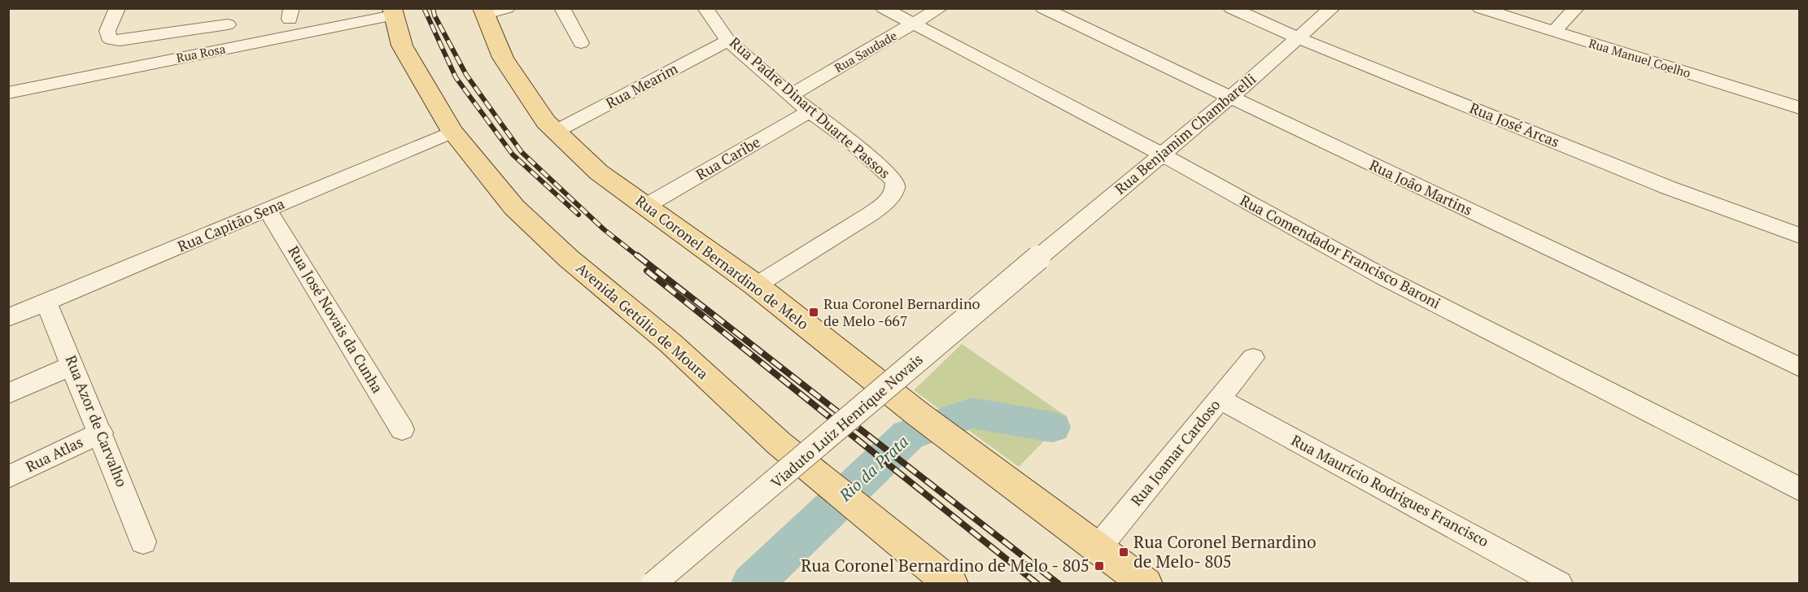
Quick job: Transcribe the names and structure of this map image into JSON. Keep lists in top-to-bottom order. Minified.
{"streets":{"main road":["Rua Coronel Bernardino de Melo","Avenida Getúlio de Moura"],"street":["Rua Saudade","Rua Rosa","Rua Manuel Coelho","Rua Mearim","Rua Padre Dinart Duarte Passos","Rua José Arcas","Rua Benjamim Chambarelli","Rua Caribe","Rua João Martins","Rua Capitão Sena","Rua Comendador Francisco Baroni","Rua José Novais da Cunha","Rua Azor de Carvalho","Viaduto Luiz Henrique Novais","Rua Joamar Cardoso","Rua Atlas","Rua Maurício Rodrigues Francisco"]},"crossings":[["Rua Saudade","Rua Padre Dinart Duarte Passos"],["Rua Saudade","Rua Comendador Francisco Baroni"],["Rua Rosa","Avenida Getúlio de Moura"],["Rua Mearim","Rua Padre Dinart Duarte Passos"],["Rua Mearim","Rua Coronel Bernardino de Melo"],["Rua Padre Dinart Duarte Passos","Rua Caribe"],["Rua Padre Dinart Duarte Passos","Rua Coronel Bernardino de Melo"],["Rua José Arcas","Rua Benjamim Chambarelli"],["Rua Benjamim Chambarelli","Rua João Martins"],["Rua Benjamim Chambarelli","Rua Comendador Francisco Baroni"],["Rua Benjamim Chambarelli","Viaduto Luiz Henrique Novais"],["Rua Caribe","Rua Coronel Bernardino de Melo"],["Rua Capitão Sena","Rua José Novais da Cunha"],["Rua Capitão Sena","Avenida Getúlio de Moura"],["Rua Capitão Sena","Rua Azor de Carvalho"],["Rua Coronel Bernardino de Melo","Rua Joamar Cardoso"],["Rua Azor de Carvalho","Rua Atlas"],["Rua Joamar Cardoso","Rua Maurício Rodrigues Francisco"]],"water":["Rio da Prata"],"places":{"transit":["Rua Coronel Bernardino de Melo -667","Rua Coronel Bernardino de Melo- 805","Rua Coronel Bernardino de Melo - 805"]}}
